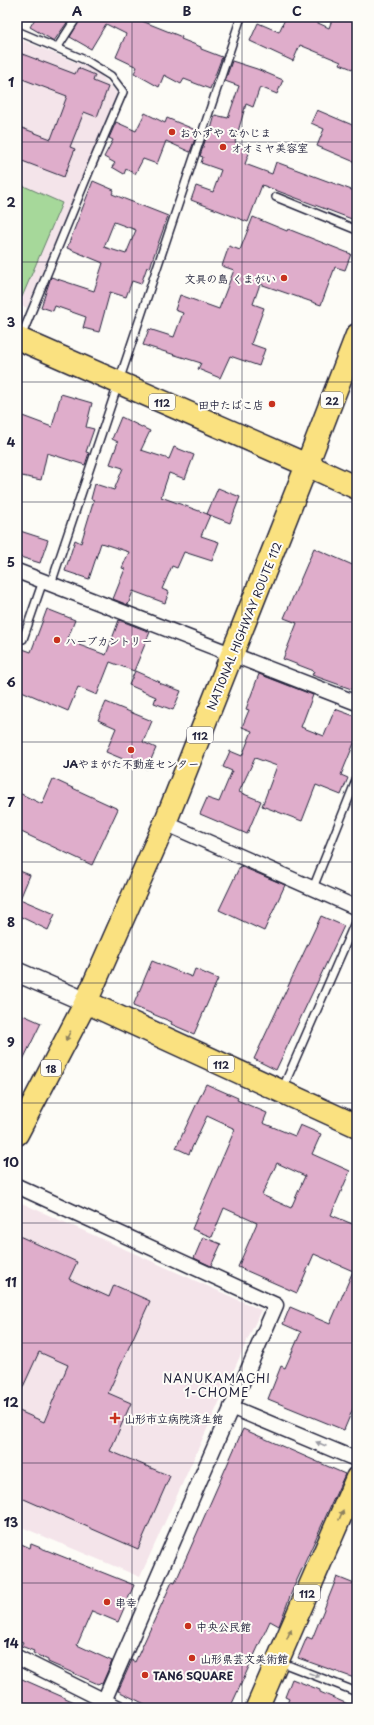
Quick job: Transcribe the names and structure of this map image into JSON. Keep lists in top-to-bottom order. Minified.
{"streets":{"main road":["22","112","NATIONAL HIGHWAY ROUTE 112","18"]},"crossings":[["22","112"],["22","NATIONAL HIGHWAY ROUTE 112"],["112","NATIONAL HIGHWAY ROUTE 112"],["112","18"],["NATIONAL HIGHWAY ROUTE 112","18"]],"districts":["NANUKAMACHI 1-CHOME"],"places":{"other":["おかずや なかじま","オオミヤ美容室","文具の島 くまがい","田中たばこ店","ハーブカントリー","JAやまがた不動産センター","串幸","中央公民館","山形県芸文美術館","TAN6 SQUARE"],"health":["山形市立病院済生館"]},"grid":{"columns":["A","B","C"],"rows":["1","2","3","4","5","6","7","8","9","10","11","12","13","14"]}}
